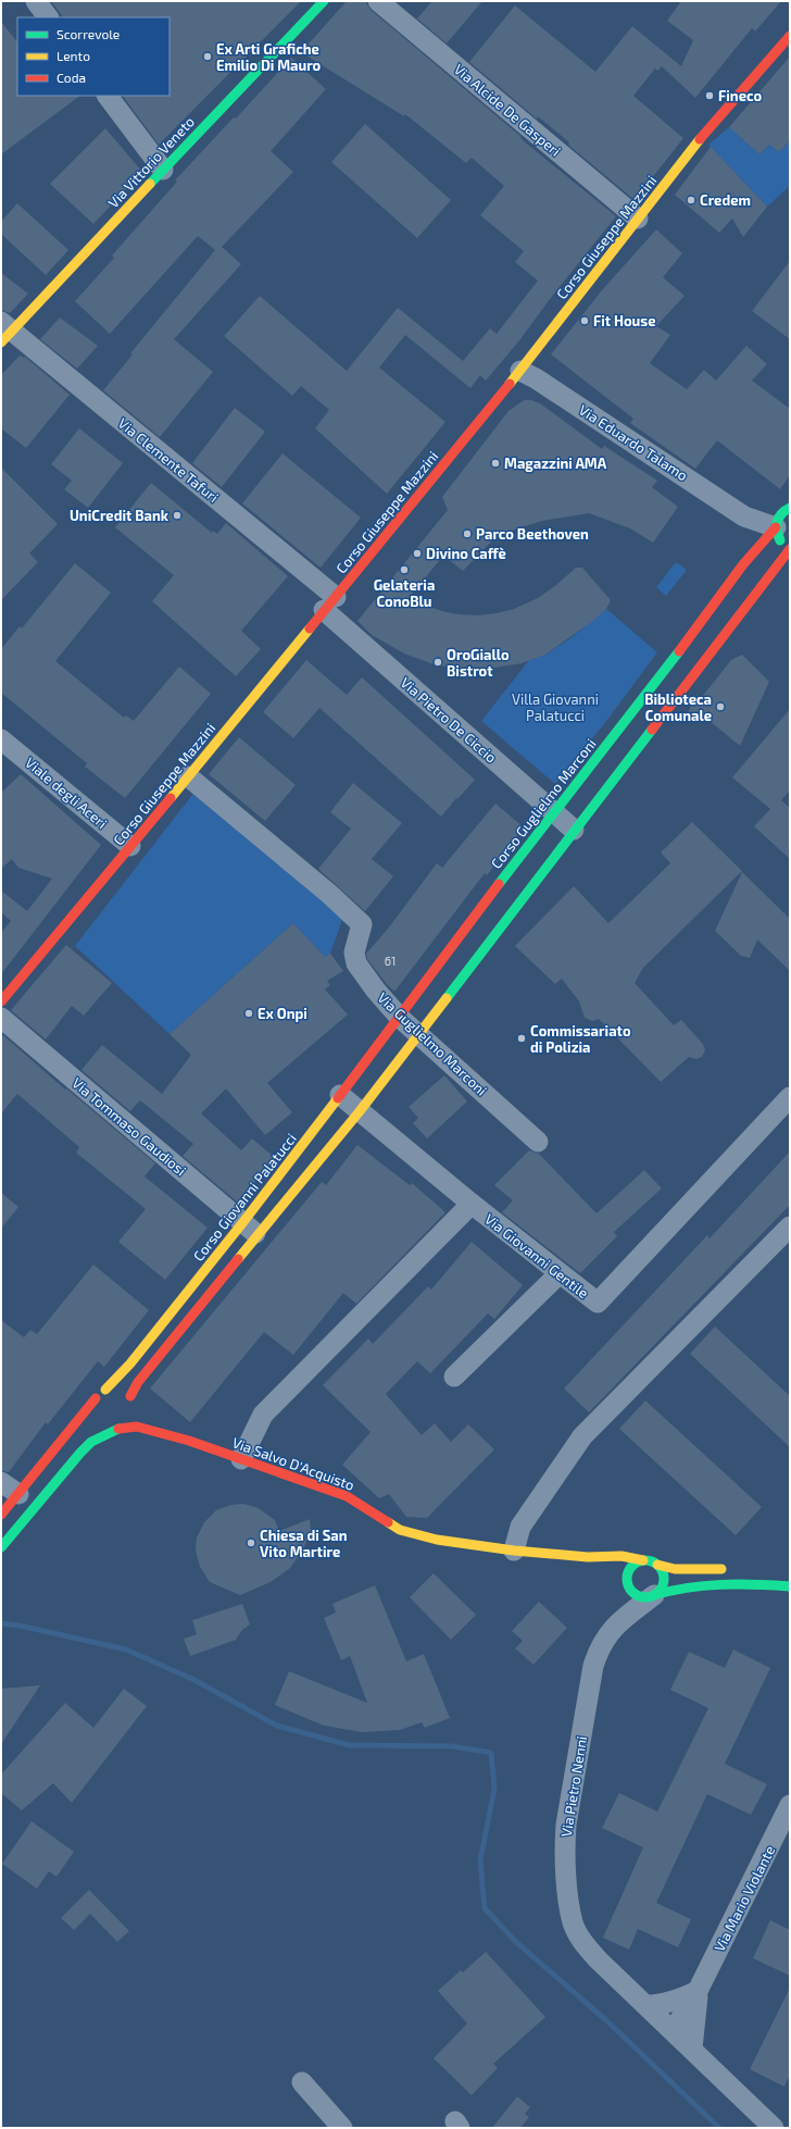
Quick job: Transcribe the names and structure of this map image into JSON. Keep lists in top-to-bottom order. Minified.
{"streets":{"street":["Via Alcide De Gasperi","Via Vittorio Veneto","Corso Giuseppe Mazzini","Via Eduardo Talamo","Via Clemente Tafuri","Via Pietro De Ciccio","Viale degli Aceri","Corso Guglielmo Marconi","Via Guglielmo Marconi","Via Tommaso Gaudiosi","Corso Giovanni Palatucci","Via Giovanni Gentile","Via Salvo D'Acquisto","Via Pietro Nenni","Via Mario Violante"]},"crossings":[["Via Alcide De Gasperi","Corso Giuseppe Mazzini"],["Via Vittorio Veneto","Via Clemente Tafuri"],["Corso Giuseppe Mazzini","Via Eduardo Talamo"],["Corso Giuseppe Mazzini","Via Clemente Tafuri"],["Corso Giuseppe Mazzini","Via Pietro De Ciccio"],["Corso Giuseppe Mazzini","Viale degli Aceri"],["Corso Giuseppe Mazzini","Via Guglielmo Marconi"],["Via Eduardo Talamo","Corso Guglielmo Marconi"],["Via Clemente Tafuri","Via Pietro De Ciccio"],["Via Pietro De Ciccio","Corso Guglielmo Marconi"],["Corso Guglielmo Marconi","Via Guglielmo Marconi"],["Corso Guglielmo Marconi","Corso Giovanni Palatucci"],["Via Guglielmo Marconi","Corso Giovanni Palatucci"],["Via Tommaso Gaudiosi","Corso Giovanni Palatucci"],["Corso Giovanni Palatucci","Via Giovanni Gentile"],["Corso Giovanni Palatucci","Via Salvo D'Acquisto"],["Via Salvo D'Acquisto","Via Pietro Nenni"],["Via Pietro Nenni","Via Mario Violante"]],"parks":["Villa Giovanni Palatucci"],"places":["Ex Arti Grafiche Emilio Di Mauro","Fineco","Credem","Fit House","Magazzini AMA","UniCredit Bank","Parco Beethoven","Divino Caffè","Gelateria ConoBlu","OroGiallo Bistrot","Biblioteca Comunale","Ex Onpi","Commissariato di Polizia","Chiesa di San Vito Martire"],"house_numbers":["61"],"legend":["Scorrevole","Lento","Coda"]}
